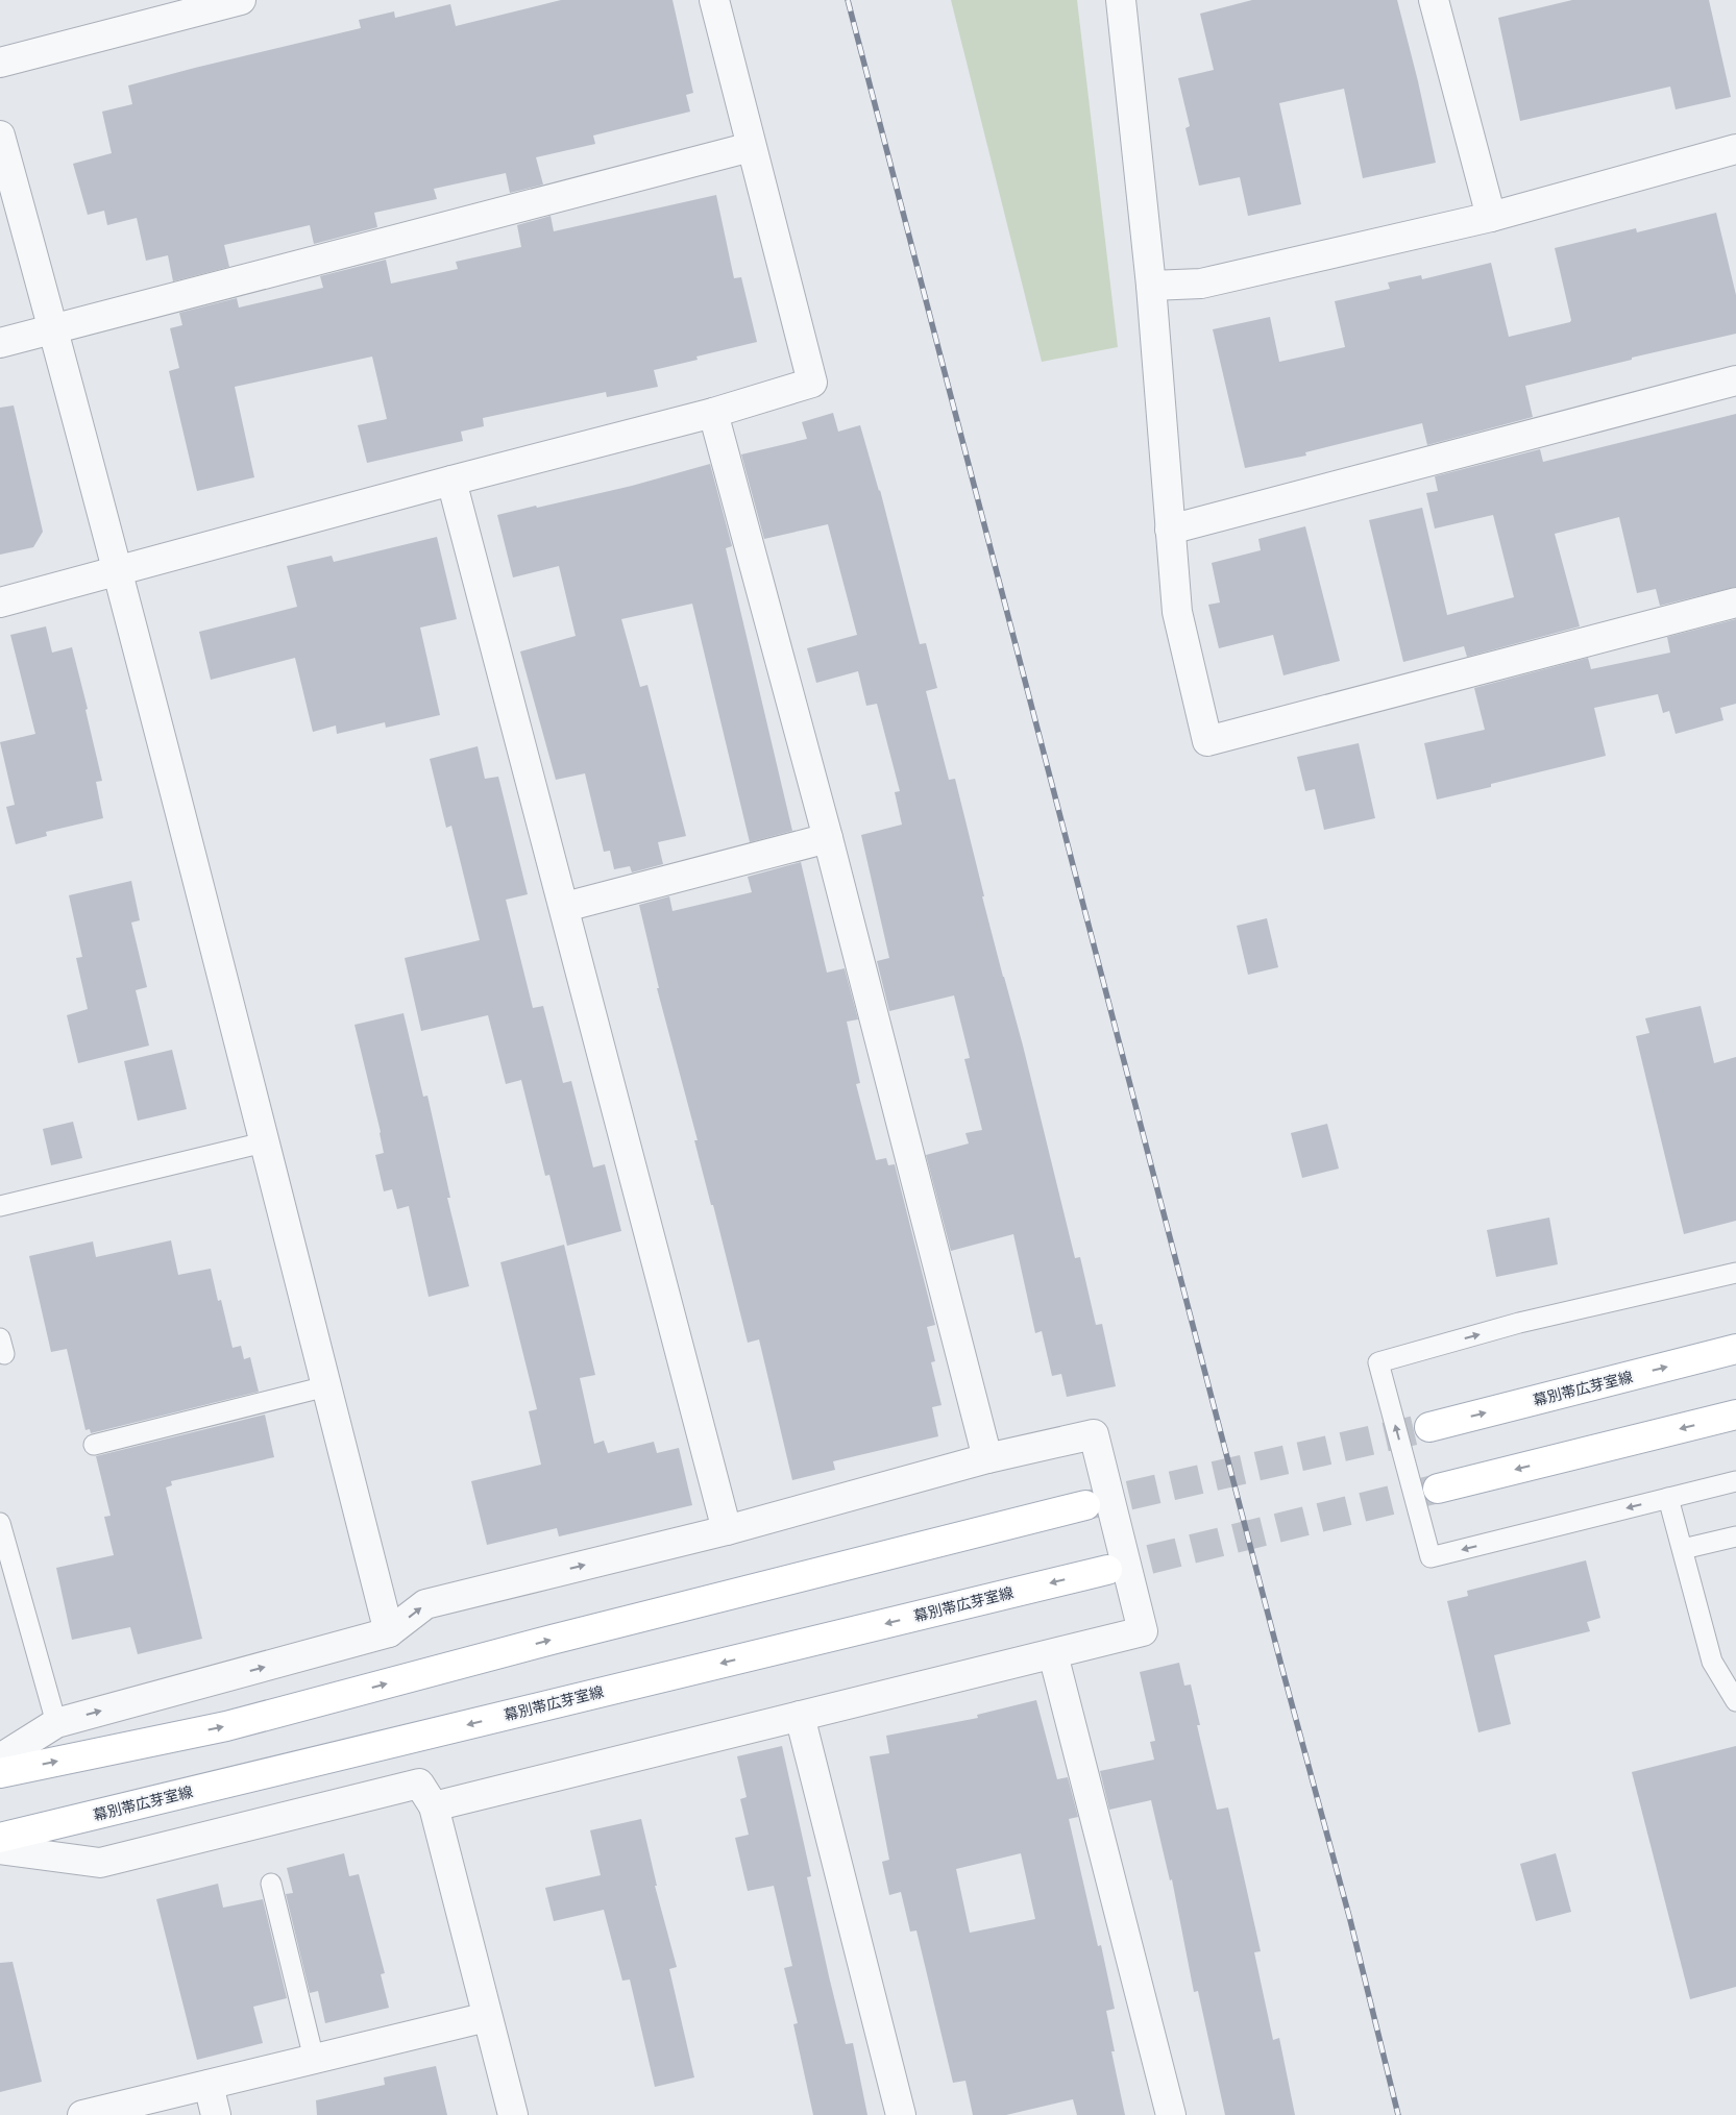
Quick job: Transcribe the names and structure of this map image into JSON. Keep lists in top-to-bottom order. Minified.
{"streets":{"main road":["幕別帯広芽室線"]}}
